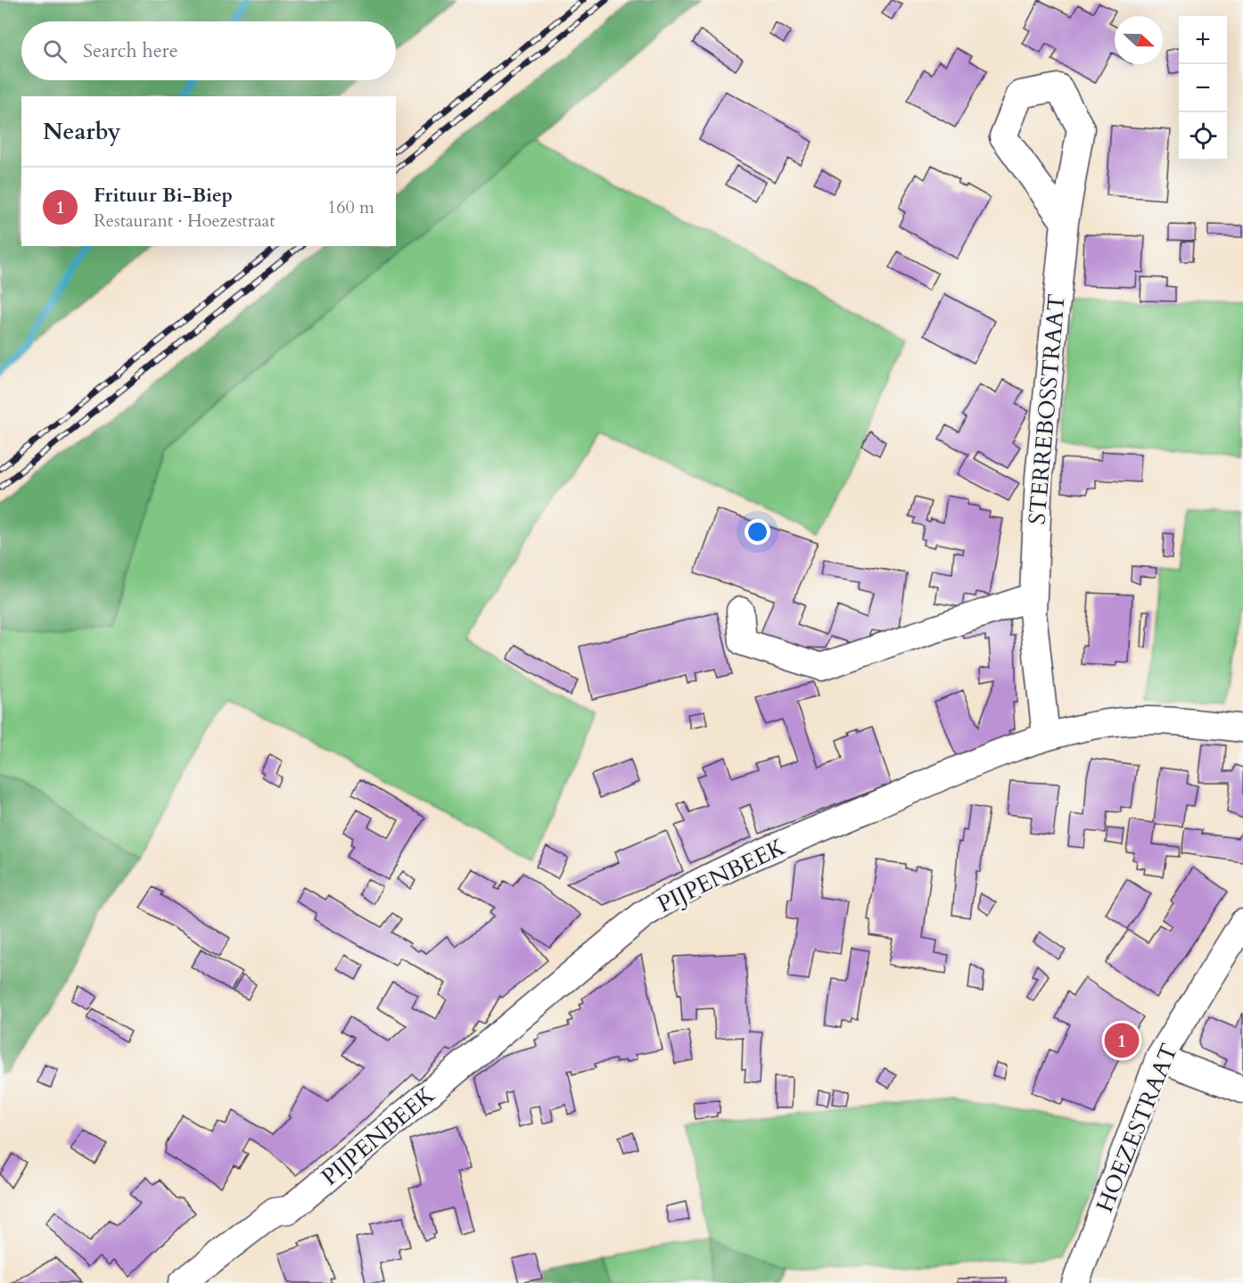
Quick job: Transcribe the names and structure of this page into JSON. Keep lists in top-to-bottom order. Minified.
{"streets":{"street":["STERREBOSSTRAAT","PIJPENBEEK","HOEZESTRAAT"]},"crossings":[["STERREBOSSTRAAT","PIJPENBEEK"]],"north":"right","page":{"map_buttons":["+","−"],"search":"Search here","heading":"Nearby","list":[{"mark":"1","name":"Frituur Bi-Biep","note":"Restaurant · Hoezestraat","value":"160 m"}],"pins":"1"}}
